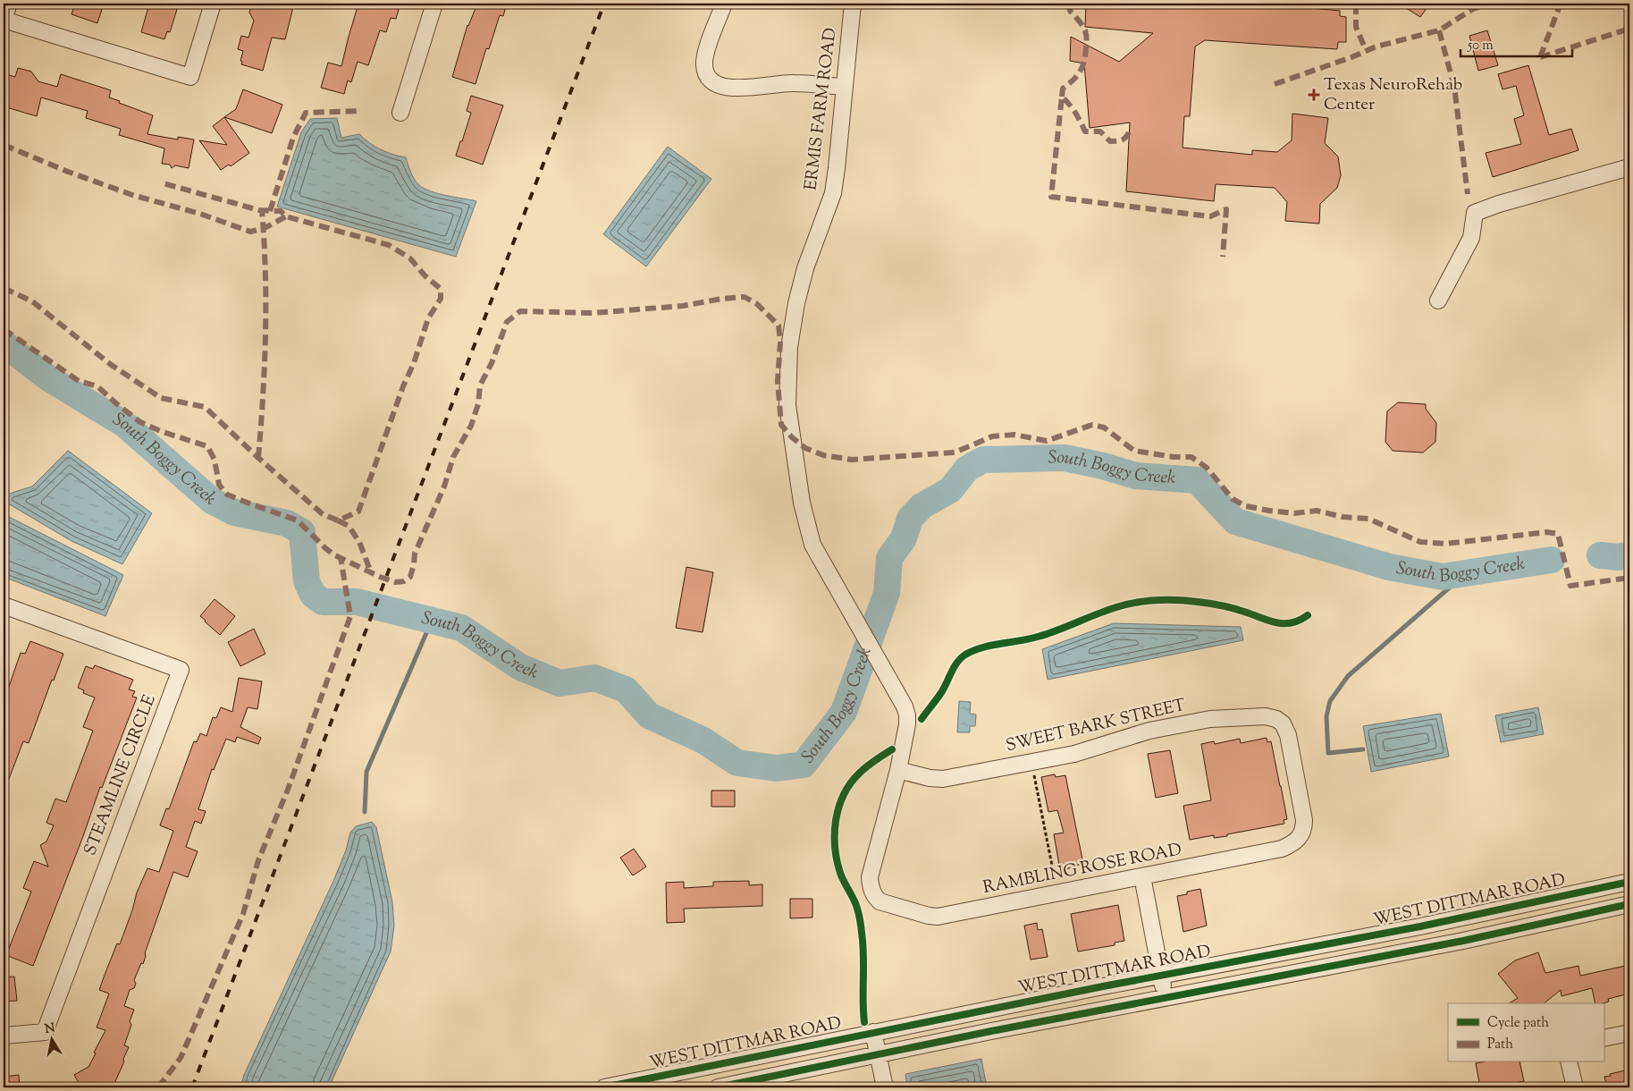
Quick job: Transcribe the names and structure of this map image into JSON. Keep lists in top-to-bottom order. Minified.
{"streets":{"street":["ERMIS FARM ROAD","SWEET BARK STREET","STEAMLINE CIRCLE","RAMBLING ROSE ROAD","WEST DITTMAR ROAD"]},"crossings":[["ERMIS FARM ROAD","SWEET BARK STREET"],["ERMIS FARM ROAD","RAMBLING ROSE ROAD"],["SWEET BARK STREET","RAMBLING ROSE ROAD"]],"water":["South Boggy Creek"],"places":{"health":["Texas NeuroRehab Center"]},"legend":["Cycle path","Path"],"scale_bar":"50 m","north":"top"}
